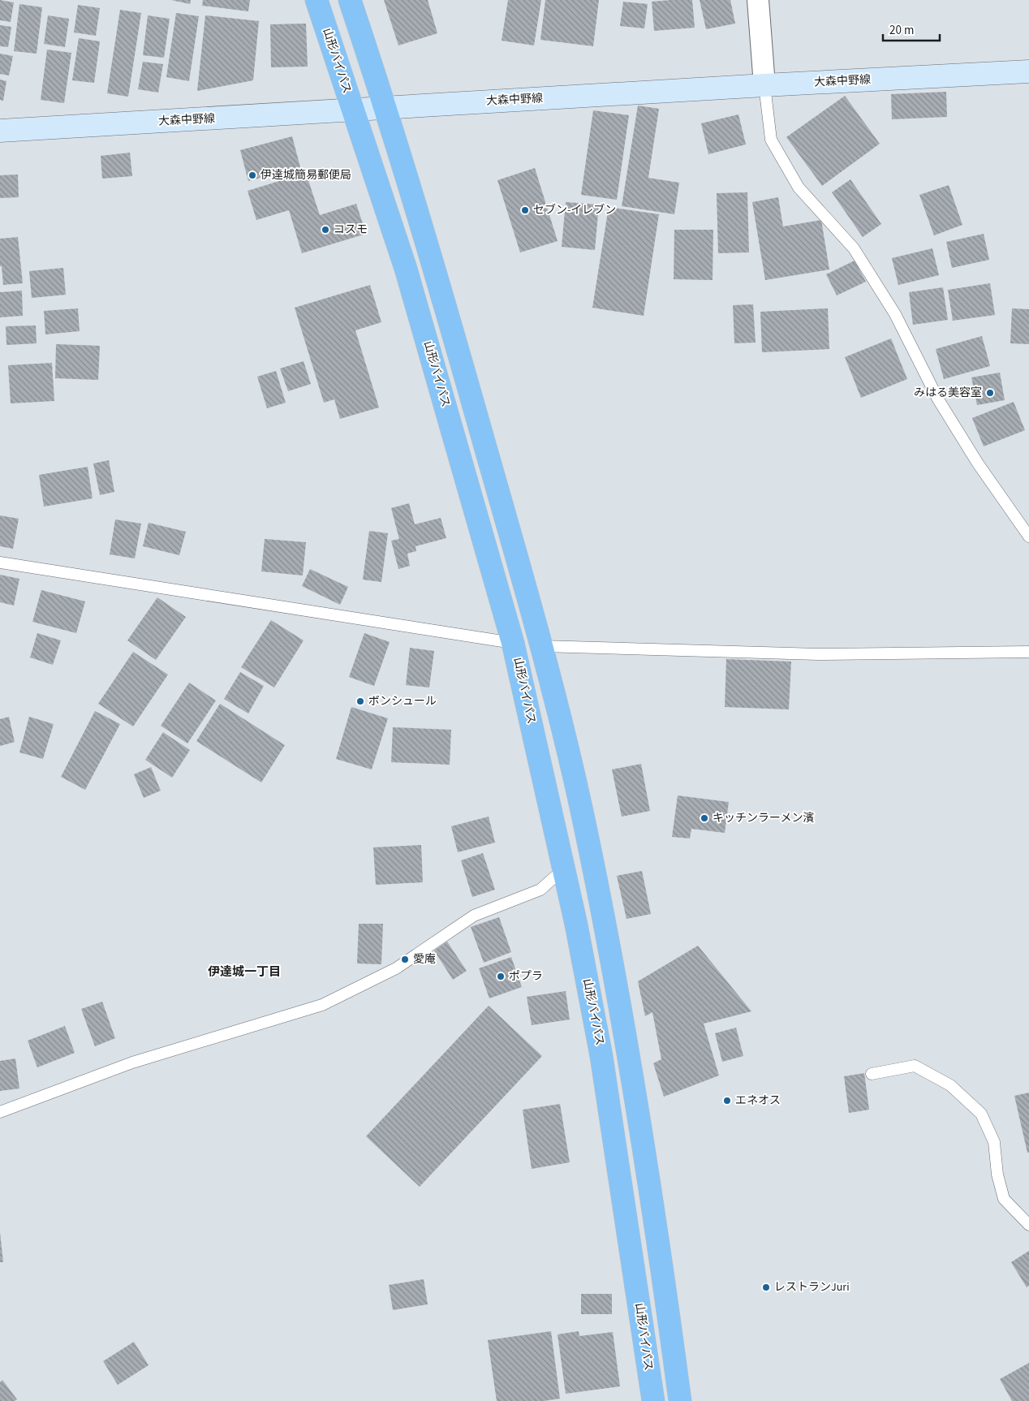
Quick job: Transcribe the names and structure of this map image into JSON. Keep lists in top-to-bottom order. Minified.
{"streets":{"highway":["山形バイパス"],"main road":["大森中野線"]},"crossings":[["山形バイパス","大森中野線"]],"districts":["伊達城一丁目"],"places":["伊達城簡易郵便局","セブン-イレブン","コスモ","みはる美容室","ボンシュール","キッチンラーメン濱","愛庵","ポプラ","エネオス","レストランJuri"],"scale_bar":"20 m"}
